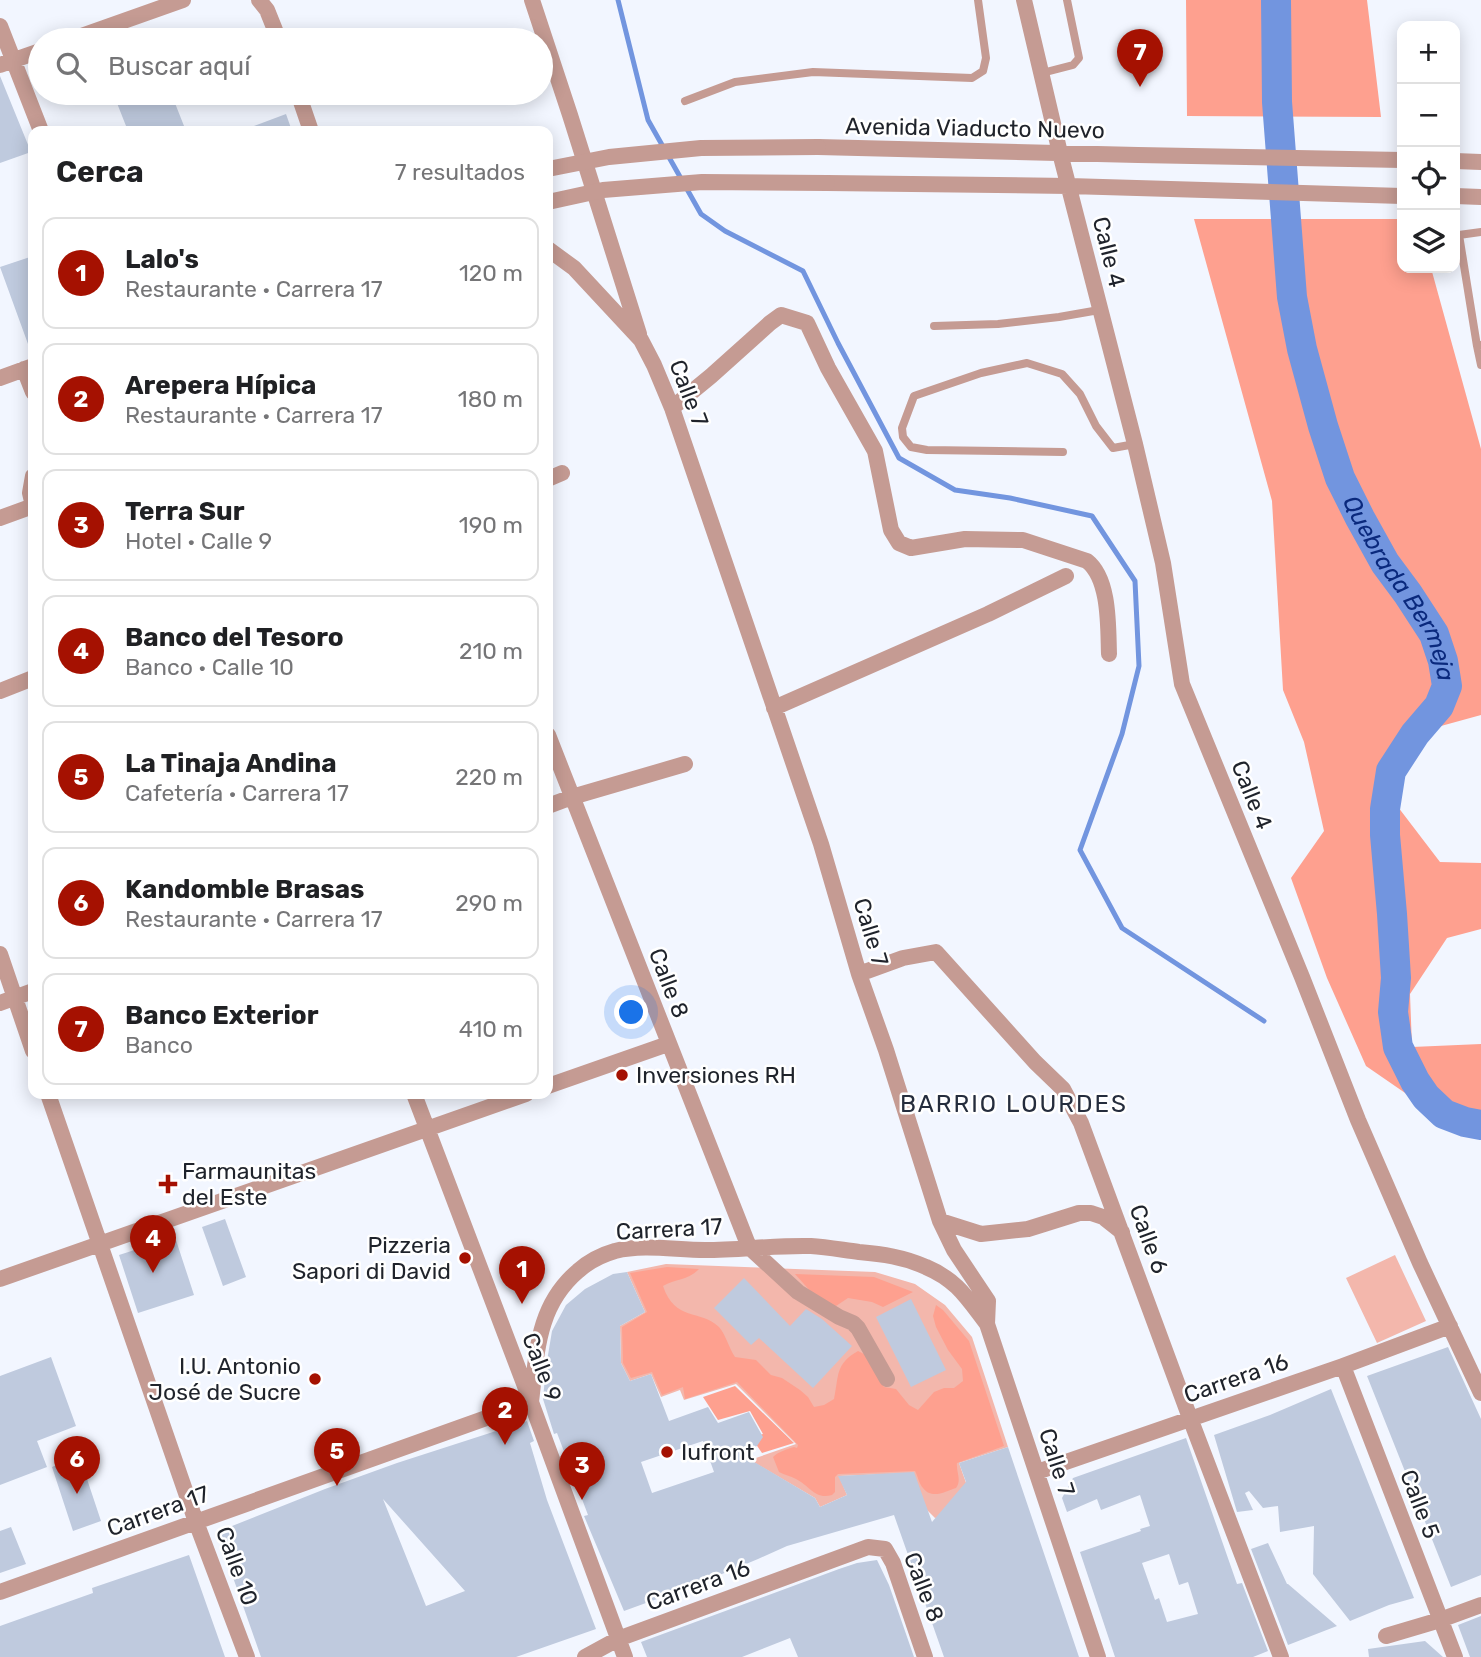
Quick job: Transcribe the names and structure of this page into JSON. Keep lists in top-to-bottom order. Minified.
{"streets":{"street":["Avenida Viaducto Nuevo","Calle 4","Calle 7","Calle 8","Carrera 17","Calle 6","Calle 9","Carrera 16","Calle 5","Calle 10"]},"crossings":[["Avenida Viaducto Nuevo","Calle 4"],["Calle 4","Carrera 16"],["Calle 7","Carrera 17"],["Calle 7","Calle 6"],["Calle 7","Carrera 16"],["Calle 8","Carrera 17"],["Calle 8","Carrera 16"],["Carrera 17","Calle 9"],["Carrera 17","Calle 10"],["Calle 6","Carrera 16"],["Calle 9","Carrera 16"],["Carrera 16","Calle 5"]],"districts":["BARRIO LOURDES"],"water":["Quebrada Bermeja"],"places":{"other":["Inversiones RH","Pizzeria Sapori di David","I.U. Antonio José de Sucre","Iufront"],"health":["Farmaunitas del Este"]},"page":{"map_buttons":["+","−"],"search":"Buscar aquí","pins":["7","4","1","2","5","6","3"],"heading":["Cerca","7 resultados"],"list":[{"mark":"1","name":"Lalo's","note":"Restaurante · Carrera 17","value":"120 m"},{"mark":"2","name":"Arepera Hípica","note":"Restaurante · Carrera 17","value":"180 m"},{"mark":"3","name":"Terra Sur","note":"Hotel · Calle 9","value":"190 m"},{"mark":"4","name":"Banco del Tesoro","note":"Banco · Calle 10","value":"210 m"},{"mark":"5","name":"La Tinaja Andina","note":"Cafetería · Carrera 17","value":"220 m"},{"mark":"6","name":"Kandomble Brasas","note":"Restaurante · Carrera 17","value":"290 m"},{"mark":"7","name":"Banco Exterior","note":"Banco","value":"410 m"}]}}
